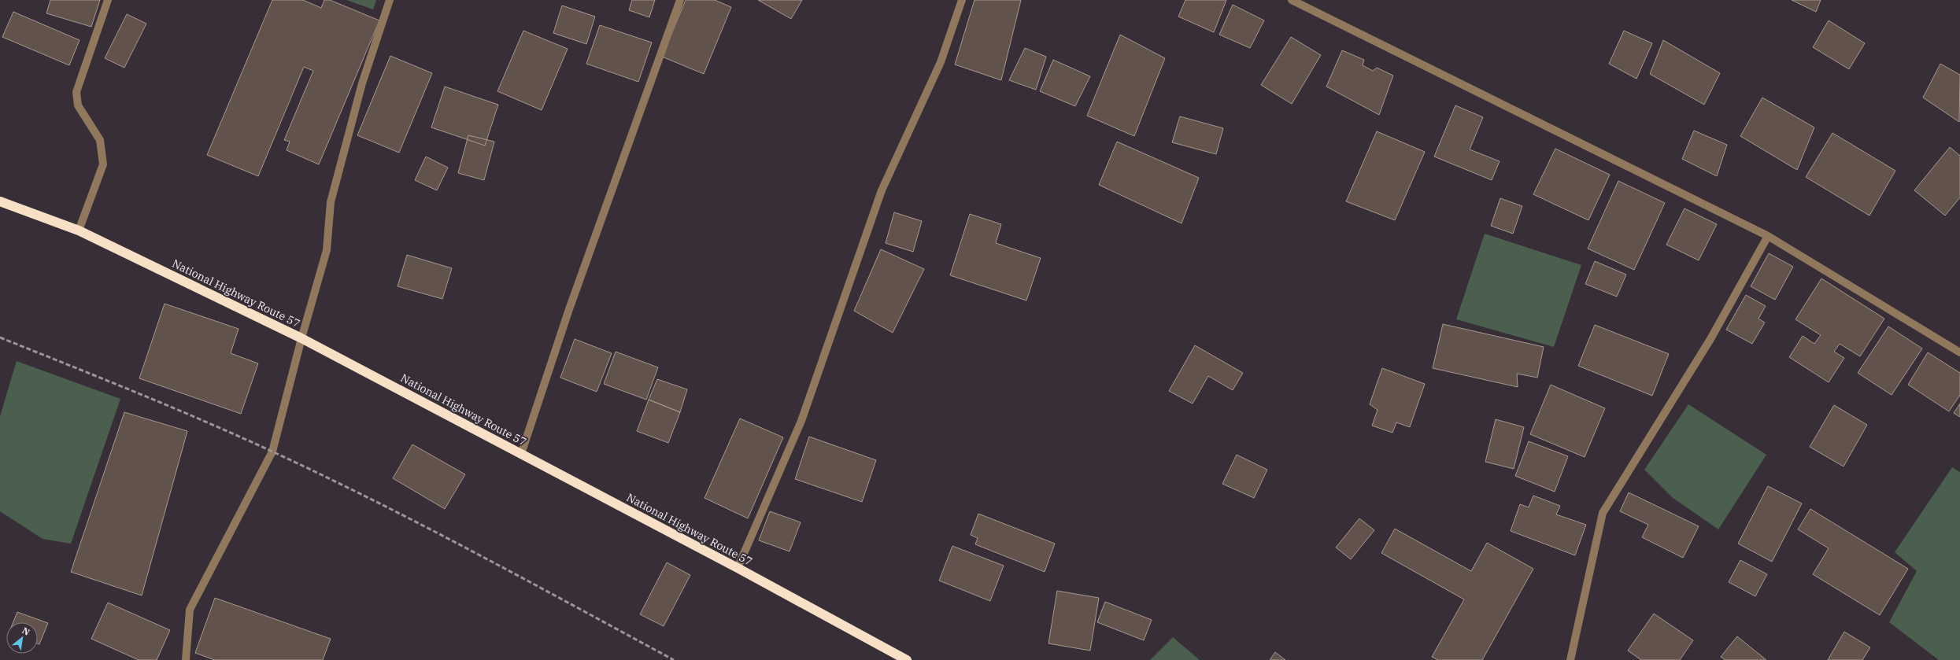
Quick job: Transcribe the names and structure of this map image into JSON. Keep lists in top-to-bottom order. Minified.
{"streets":{"highway":["National Highway Route 57"]},"north":"top right"}
